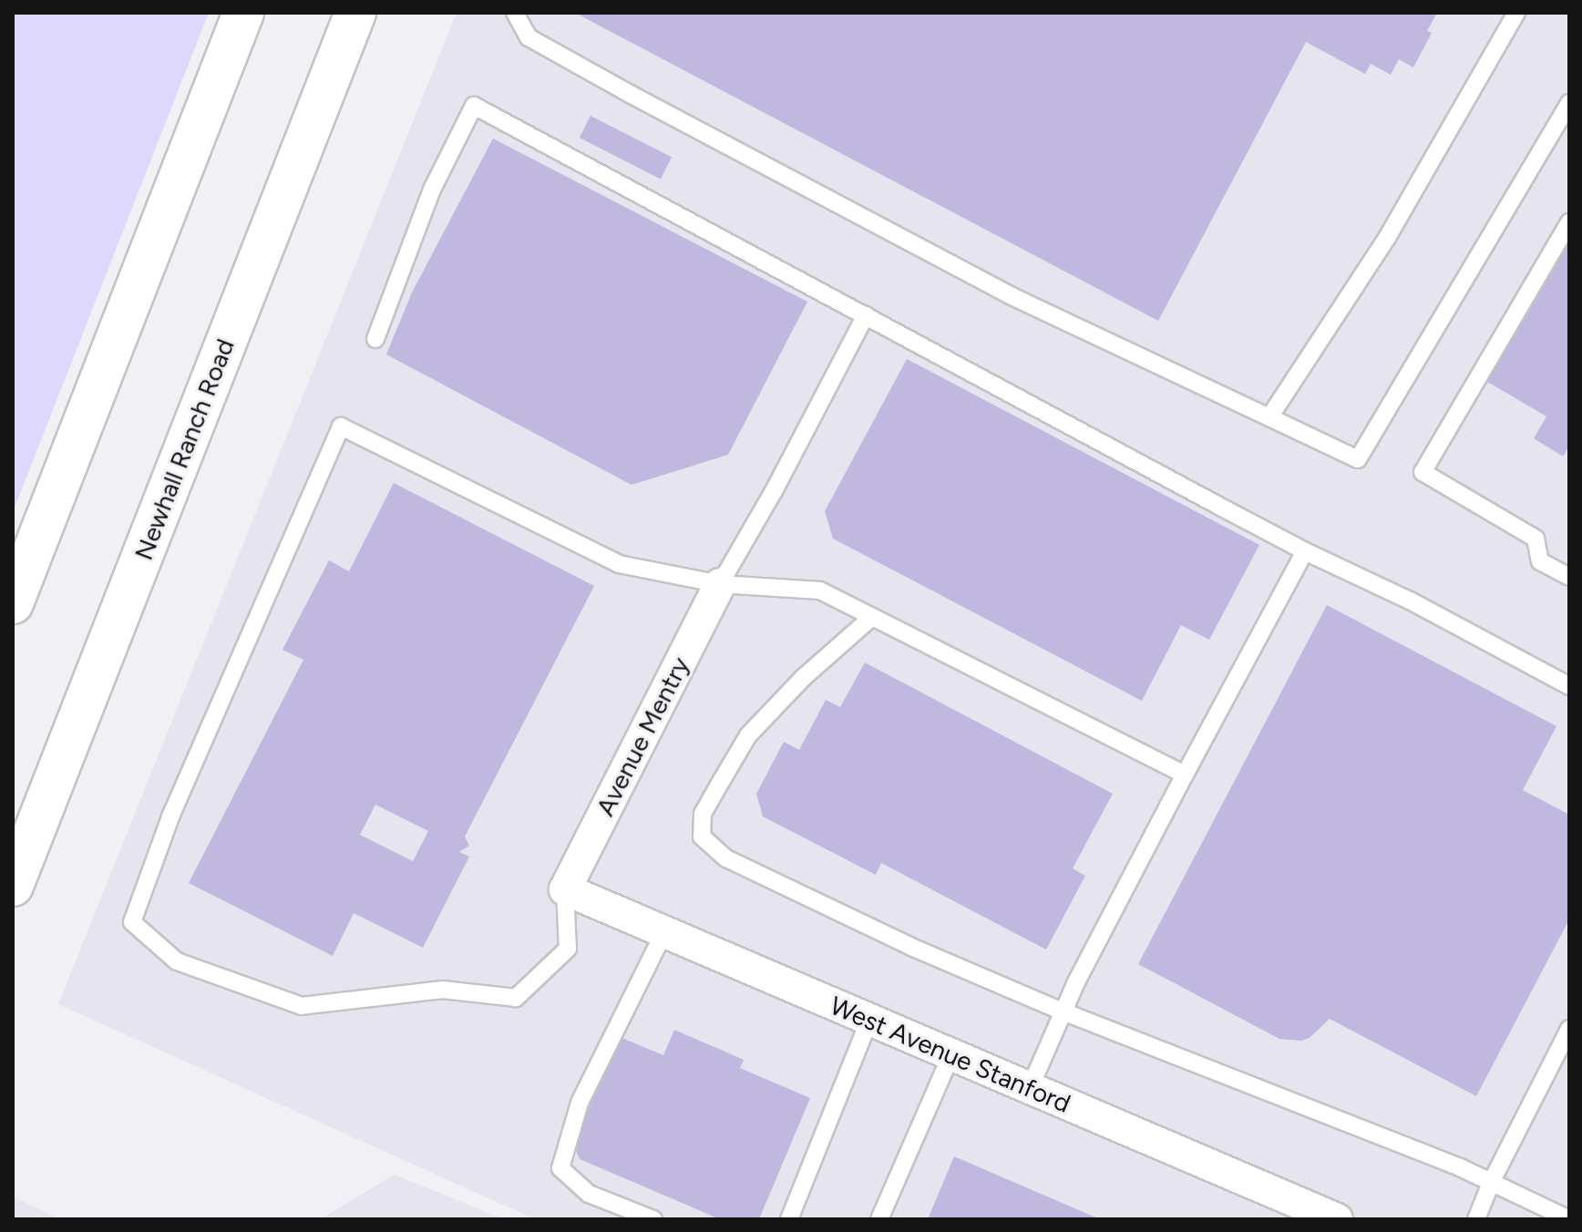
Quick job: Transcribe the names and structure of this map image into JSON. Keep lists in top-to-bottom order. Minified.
{"streets":{"main road":["Newhall Ranch Road"],"street":["Avenue Mentry","West Avenue Stanford"]},"crossings":[["Avenue Mentry","West Avenue Stanford"]]}
